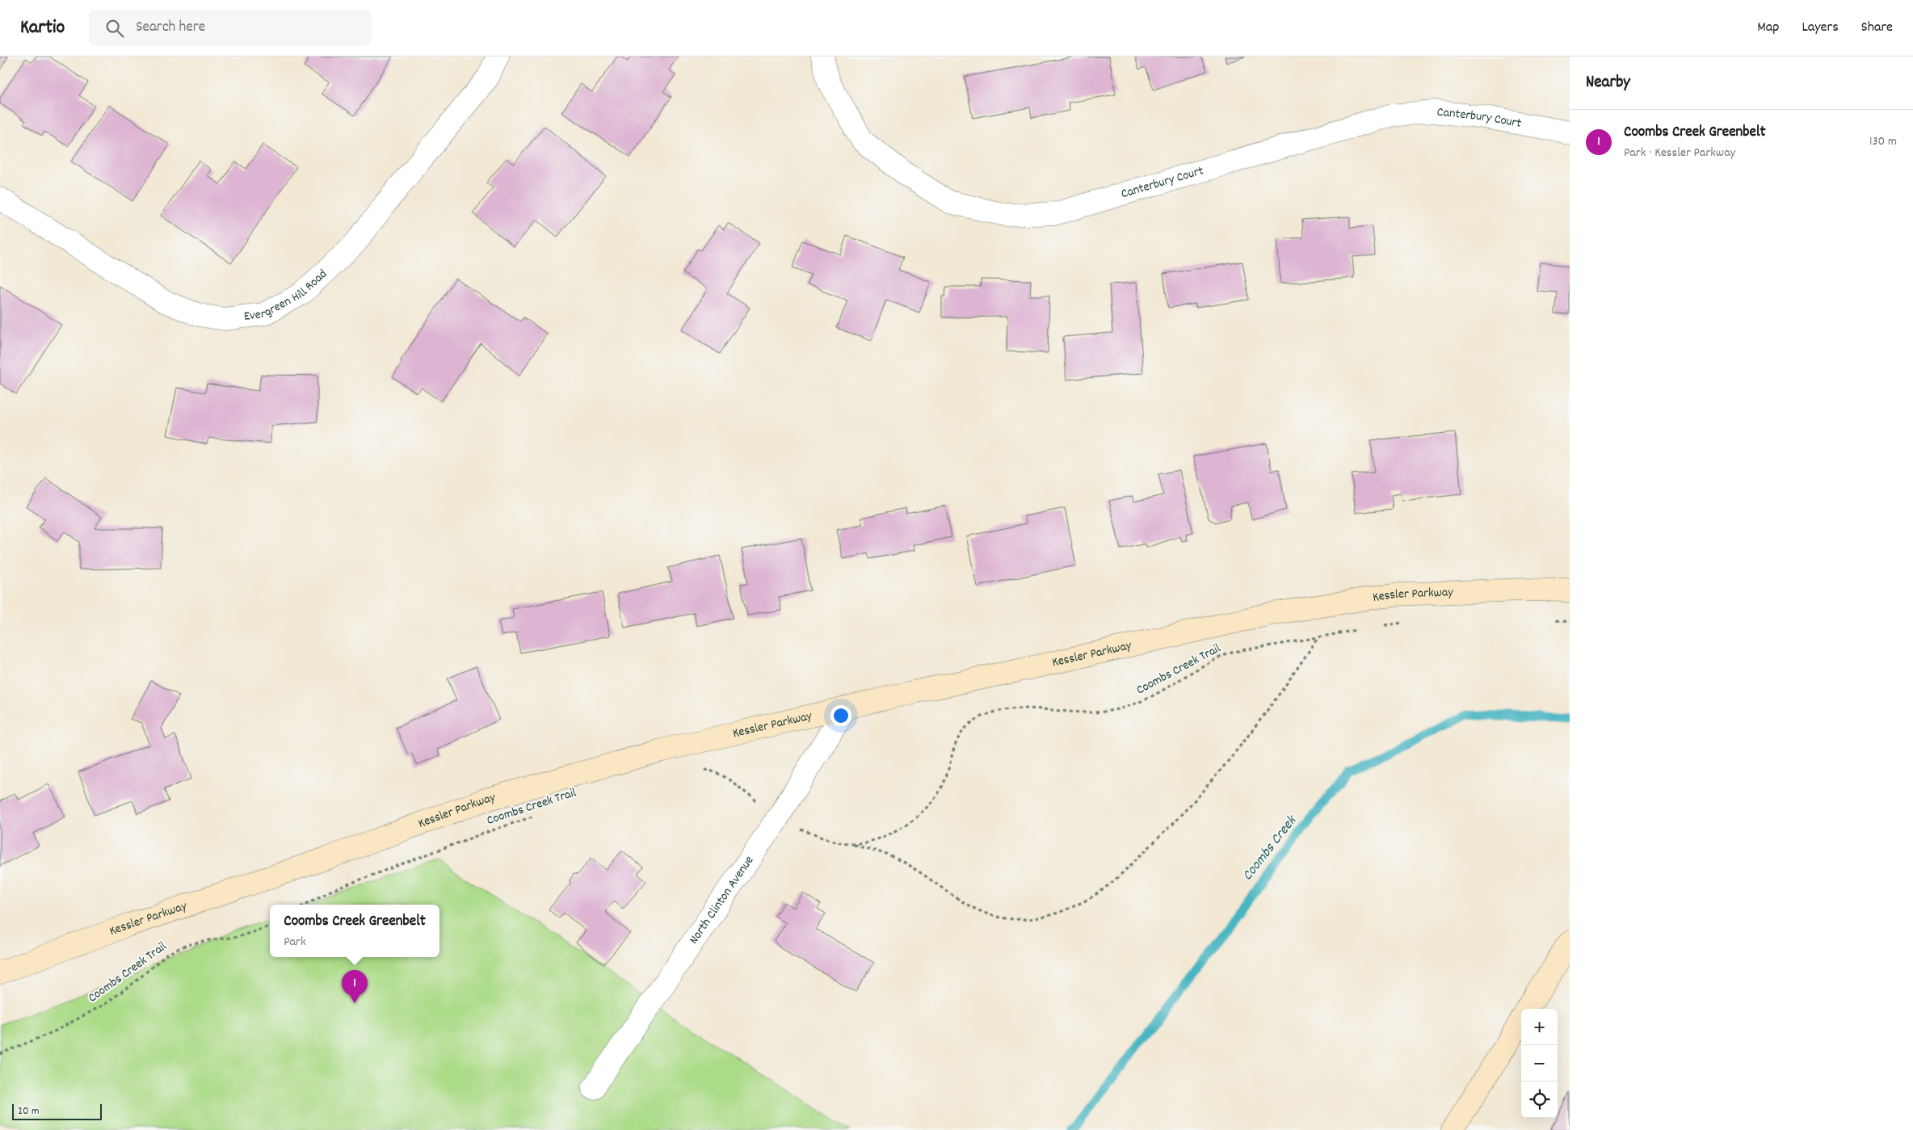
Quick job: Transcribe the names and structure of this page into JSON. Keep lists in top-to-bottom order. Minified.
{"streets":{"street":["Canterbury Court","Evergreen Hill Road","Kessler Parkway","North Clinton Avenue"],"path":["Coombs Creek Trail"]},"crossings":[["Kessler Parkway","North Clinton Avenue"]],"water":["Coombs Creek"],"scale_bar":"20 m","page":{"header":"Kartio","search":"Search here","nav":["Map","Layers","Share"],"heading":"Nearby","list":[{"mark":"1","name":"Coombs Creek Greenbelt","note":"Park · Kessler Parkway","value":"130 m"}],"popup":["Coombs Creek Greenbelt","Park"],"pins":"1","map_buttons":["+","−"],"scale":"20 m"}}
